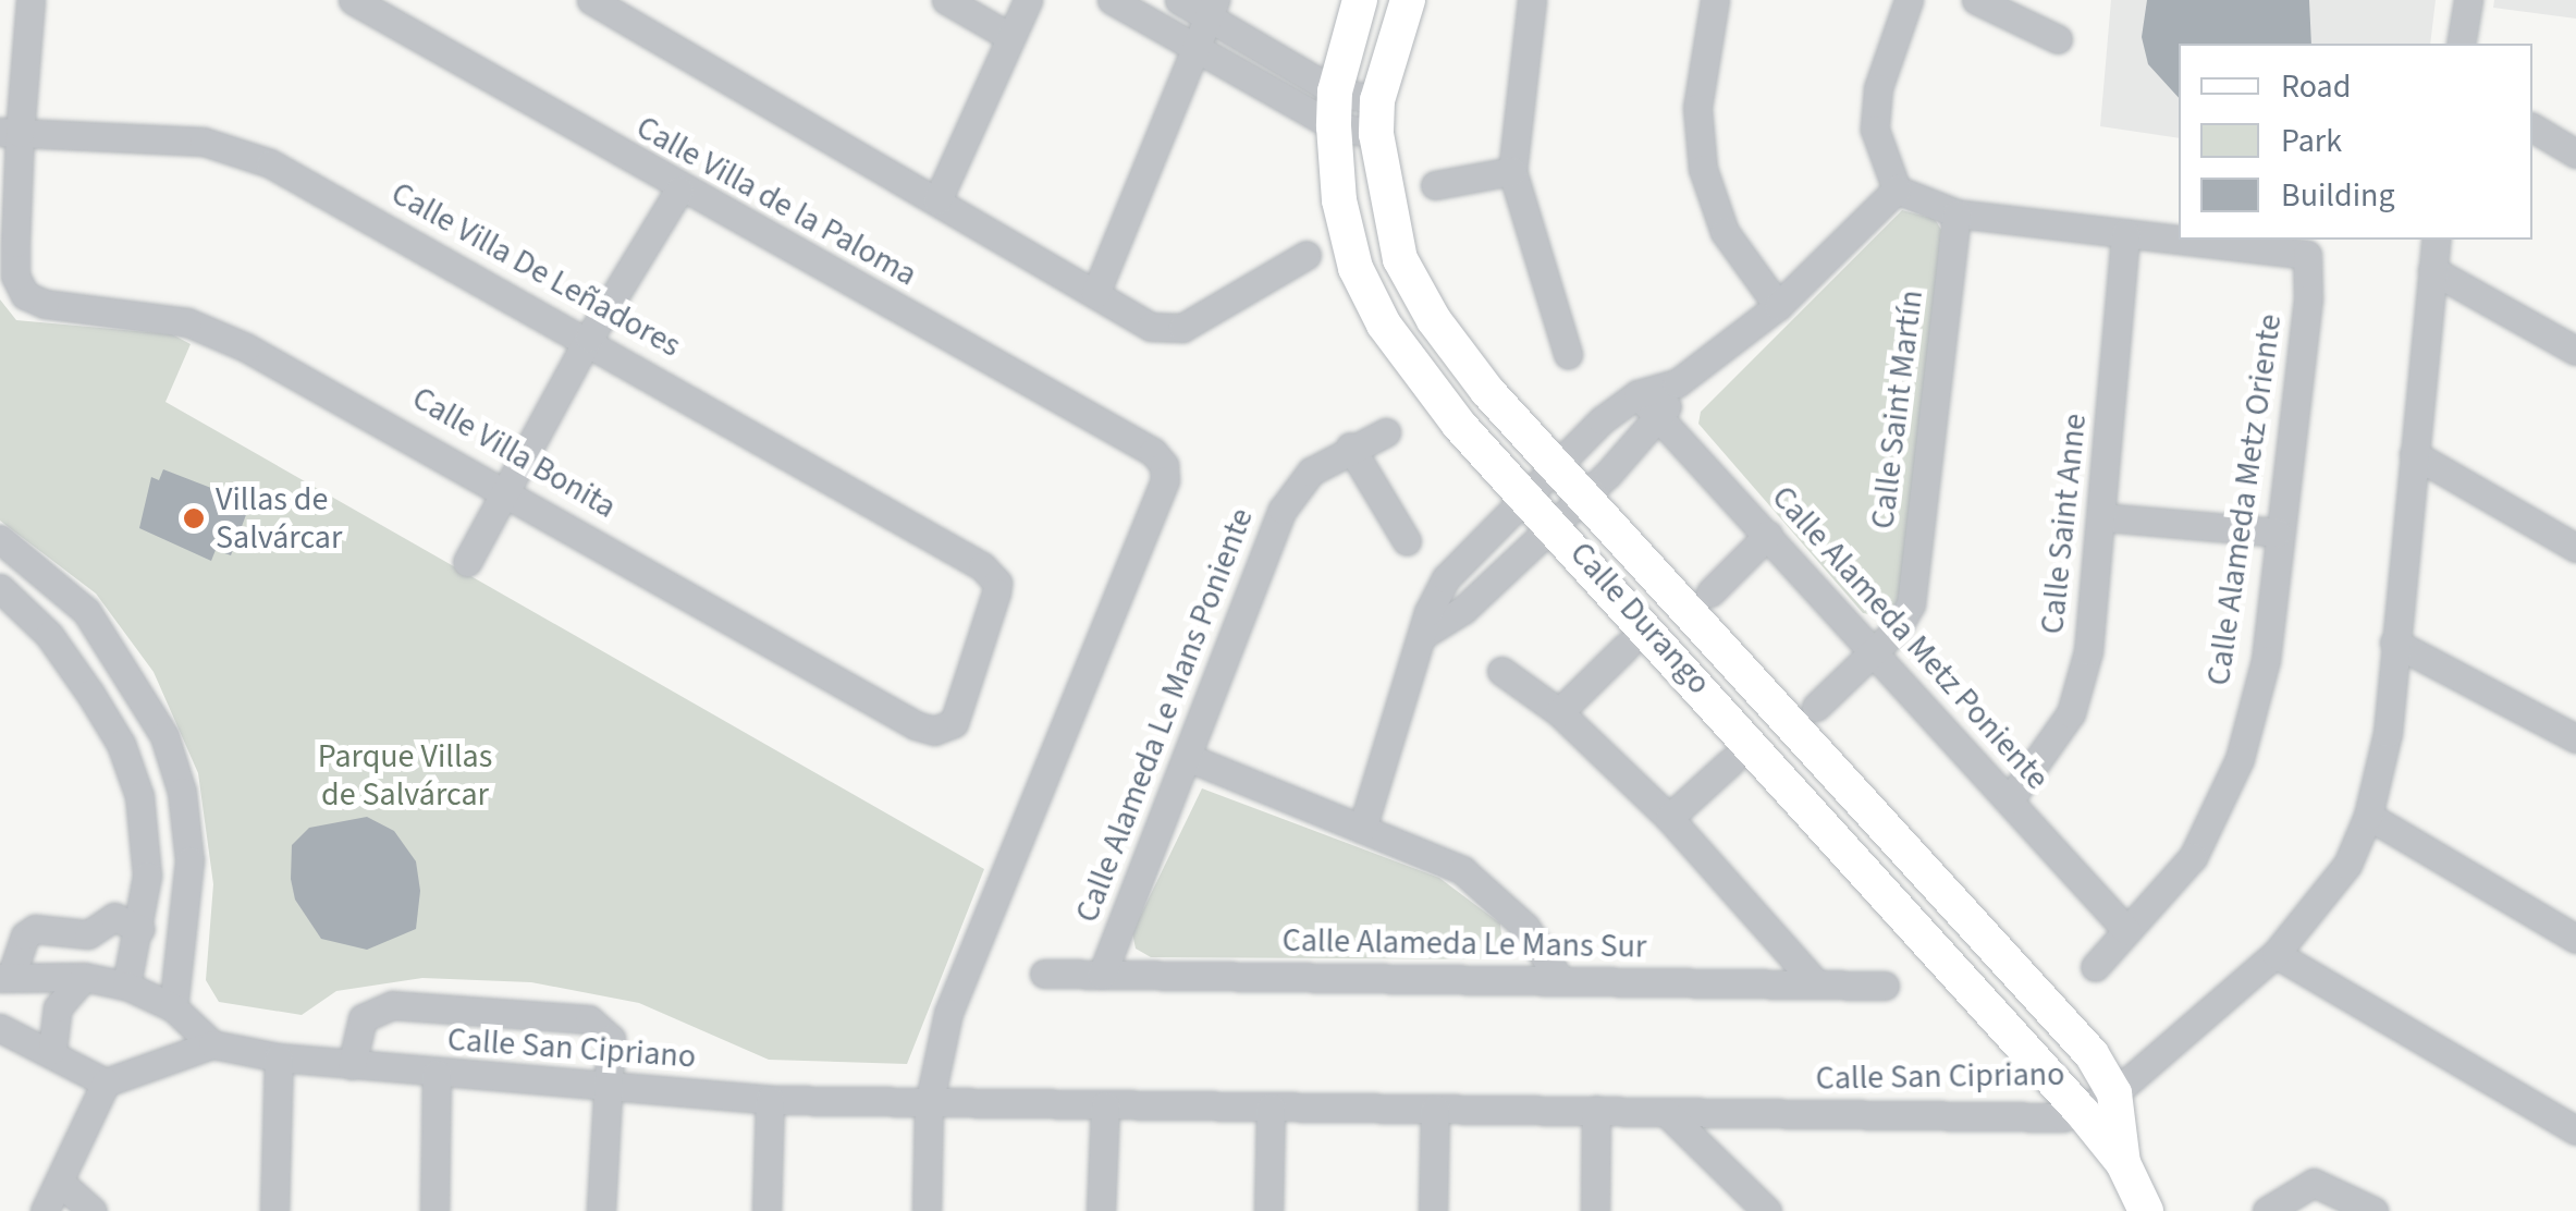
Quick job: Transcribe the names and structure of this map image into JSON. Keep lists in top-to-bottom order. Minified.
{"streets":{"main road":["Calle Durango"],"street":["Calle Villa de la Paloma","Calle Villa De Leñadores","Calle Saint Martín","Calle Villa Bonita","Calle Alameda Metz Oriente","Calle Saint Anne","Calle Alameda Metz Poniente","Calle Alameda Le Mans Poniente","Calle Alameda Le Mans Sur","Calle San Cipriano"]},"crossings":[["Calle Villa de la Paloma","Calle San Cipriano"],["Calle Villa De Leñadores","Calle Villa Bonita"],["Calle Saint Martín","Calle Alameda Metz Poniente"],["Calle Alameda Metz Oriente","Calle Saint Anne"],["Calle Alameda Metz Oriente","Calle Alameda Metz Poniente"],["Calle Saint Anne","Calle Alameda Metz Poniente"],["Calle Durango","Calle San Cipriano"],["Calle Alameda Le Mans Poniente","Calle Alameda Le Mans Sur"]],"parks":["Parque Villas de Salvárcar"],"places":["Villas de Salvárcar"],"legend":["Road","Park","Building"]}
